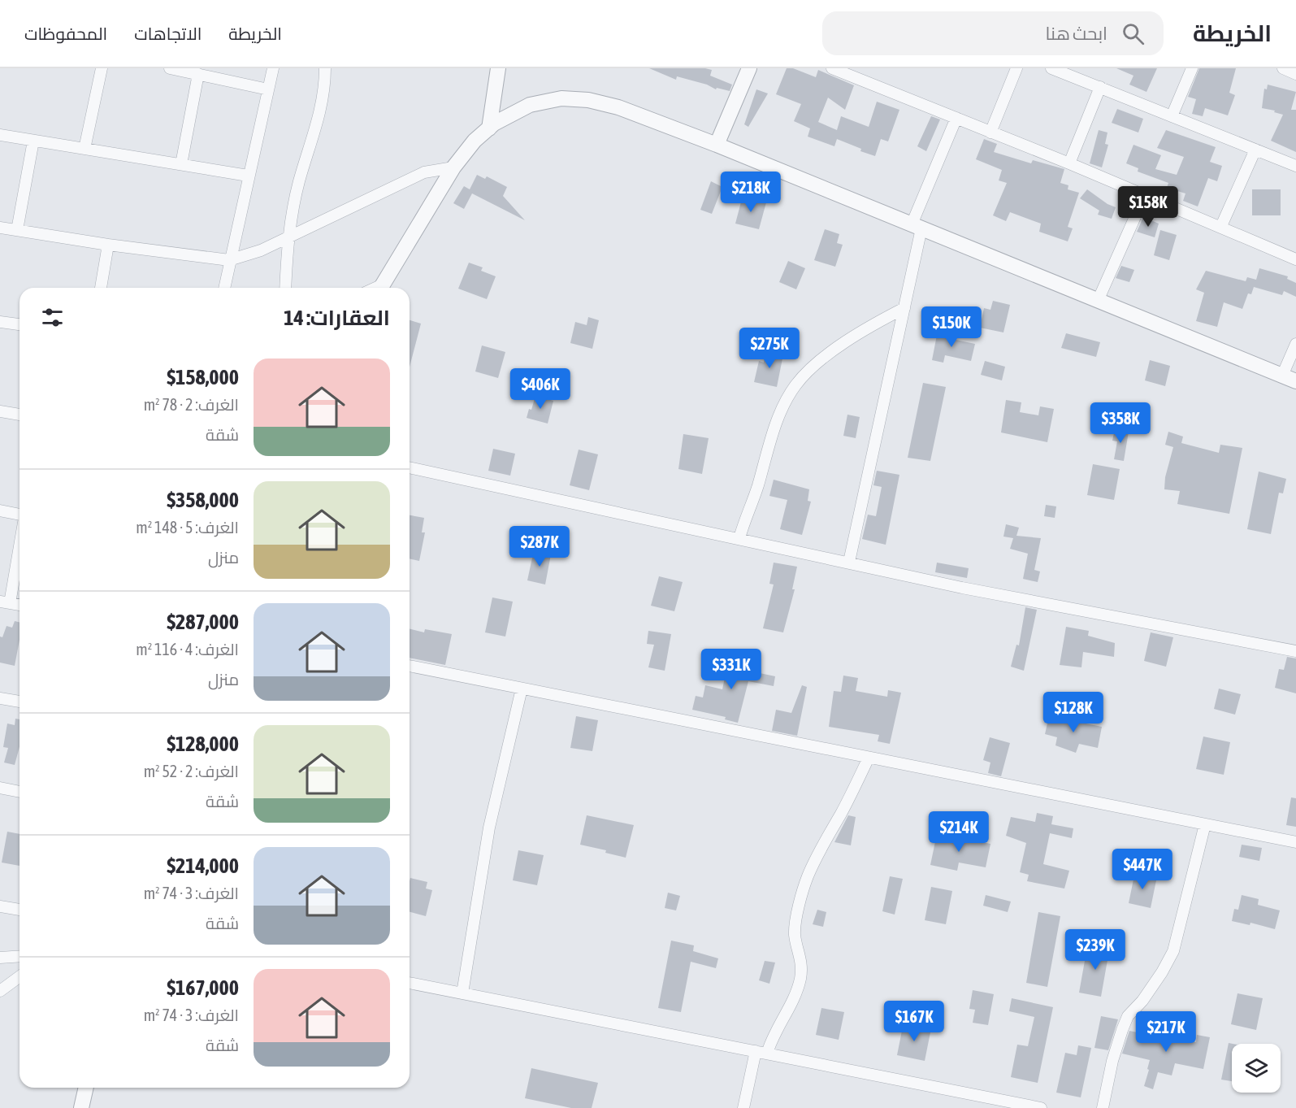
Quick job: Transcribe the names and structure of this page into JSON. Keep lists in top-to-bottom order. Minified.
{"page":{"header":"الخريطة","search":"ابحث هنا","nav":["الخريطة","الاتجاهات","المحفوظات"],"price":["$218K","$158K","$150K","$275K","$406K","$358K","$287K","$331K","$128K","$214K","$447K","$239K","$167K","$217K"],"heading":"العقارات: 14","list":[{"name":"$158,000","note":"الغرف: 2 · 78 m² · شقة"},{"name":"$358,000","note":"الغرف: 5 · 148 m² · منزل"},{"name":"$287,000","note":"الغرف: 4 · 116 m² · منزل"},{"name":"$128,000","note":"الغرف: 2 · 52 m² · شقة"},{"name":"$214,000","note":"الغرف: 3 · 74 m² · شقة"},{"name":"$167,000","note":"الغرف: 3 · 74 m² · شقة"}]}}
